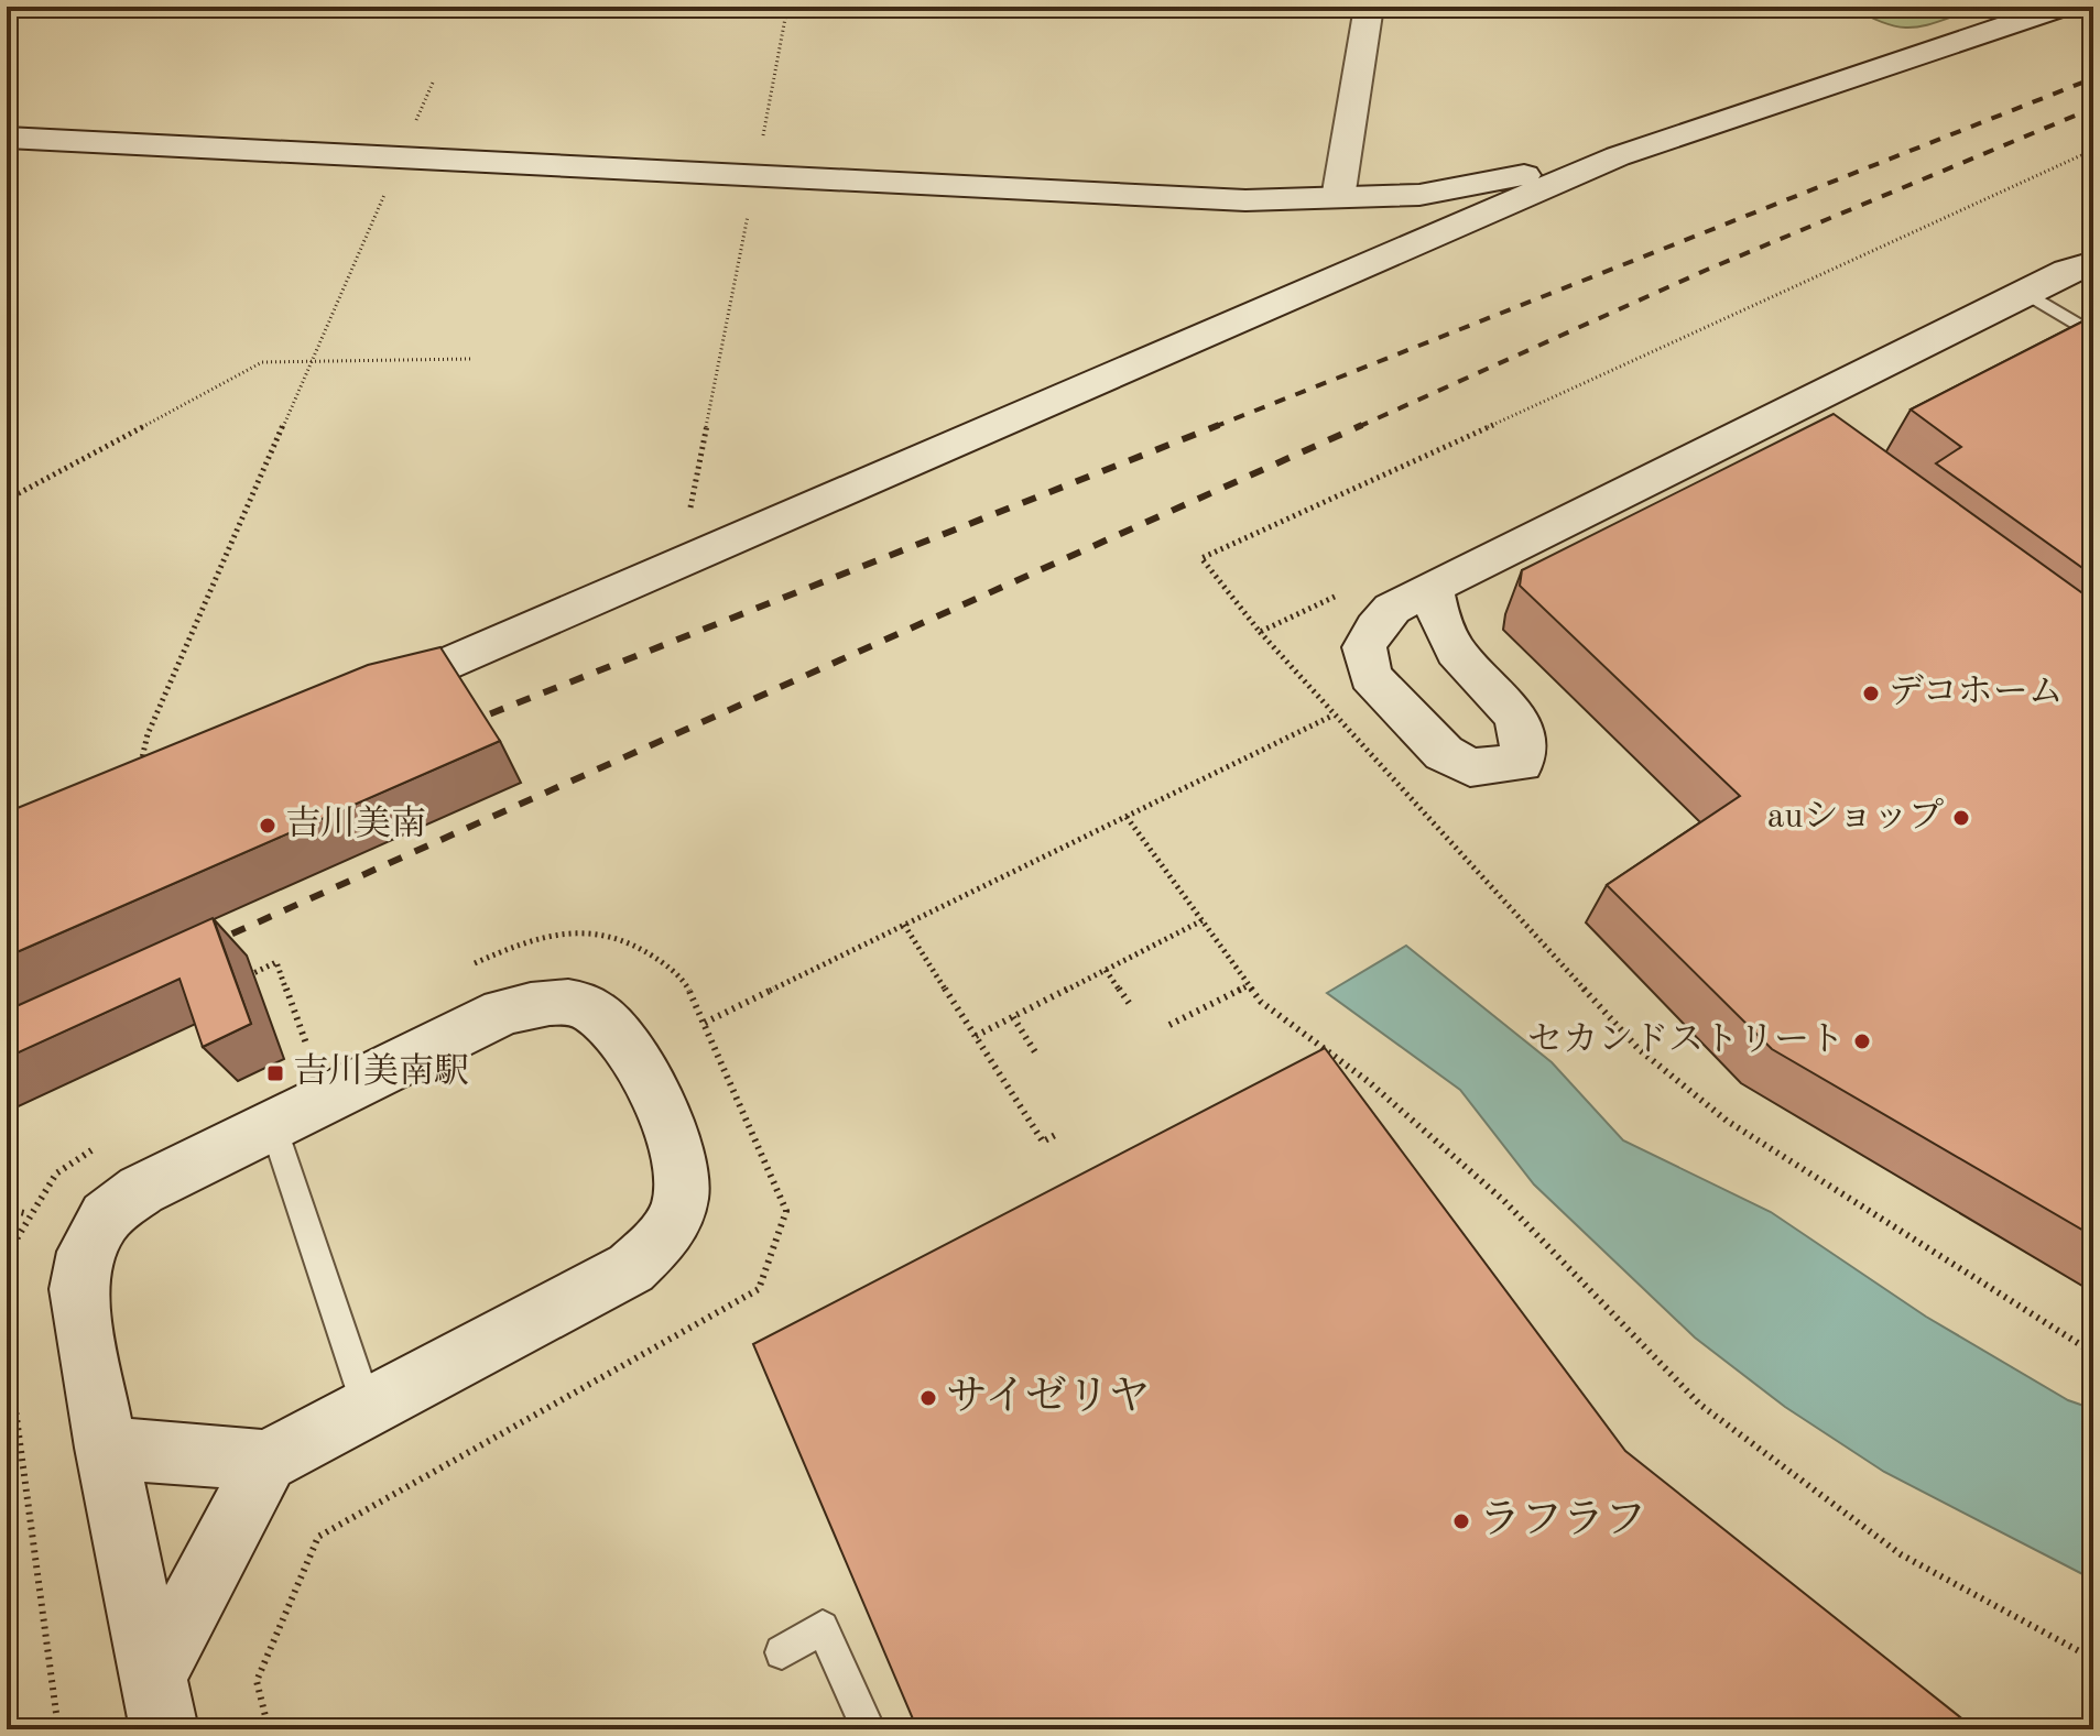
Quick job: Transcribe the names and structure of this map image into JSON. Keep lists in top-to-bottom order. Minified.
{"places":{"other":["デコホーム","auショップ","吉川美南","セカンドストリート","サイゼリヤ","ラフラフ"],"transit":["吉川美南駅"]}}
